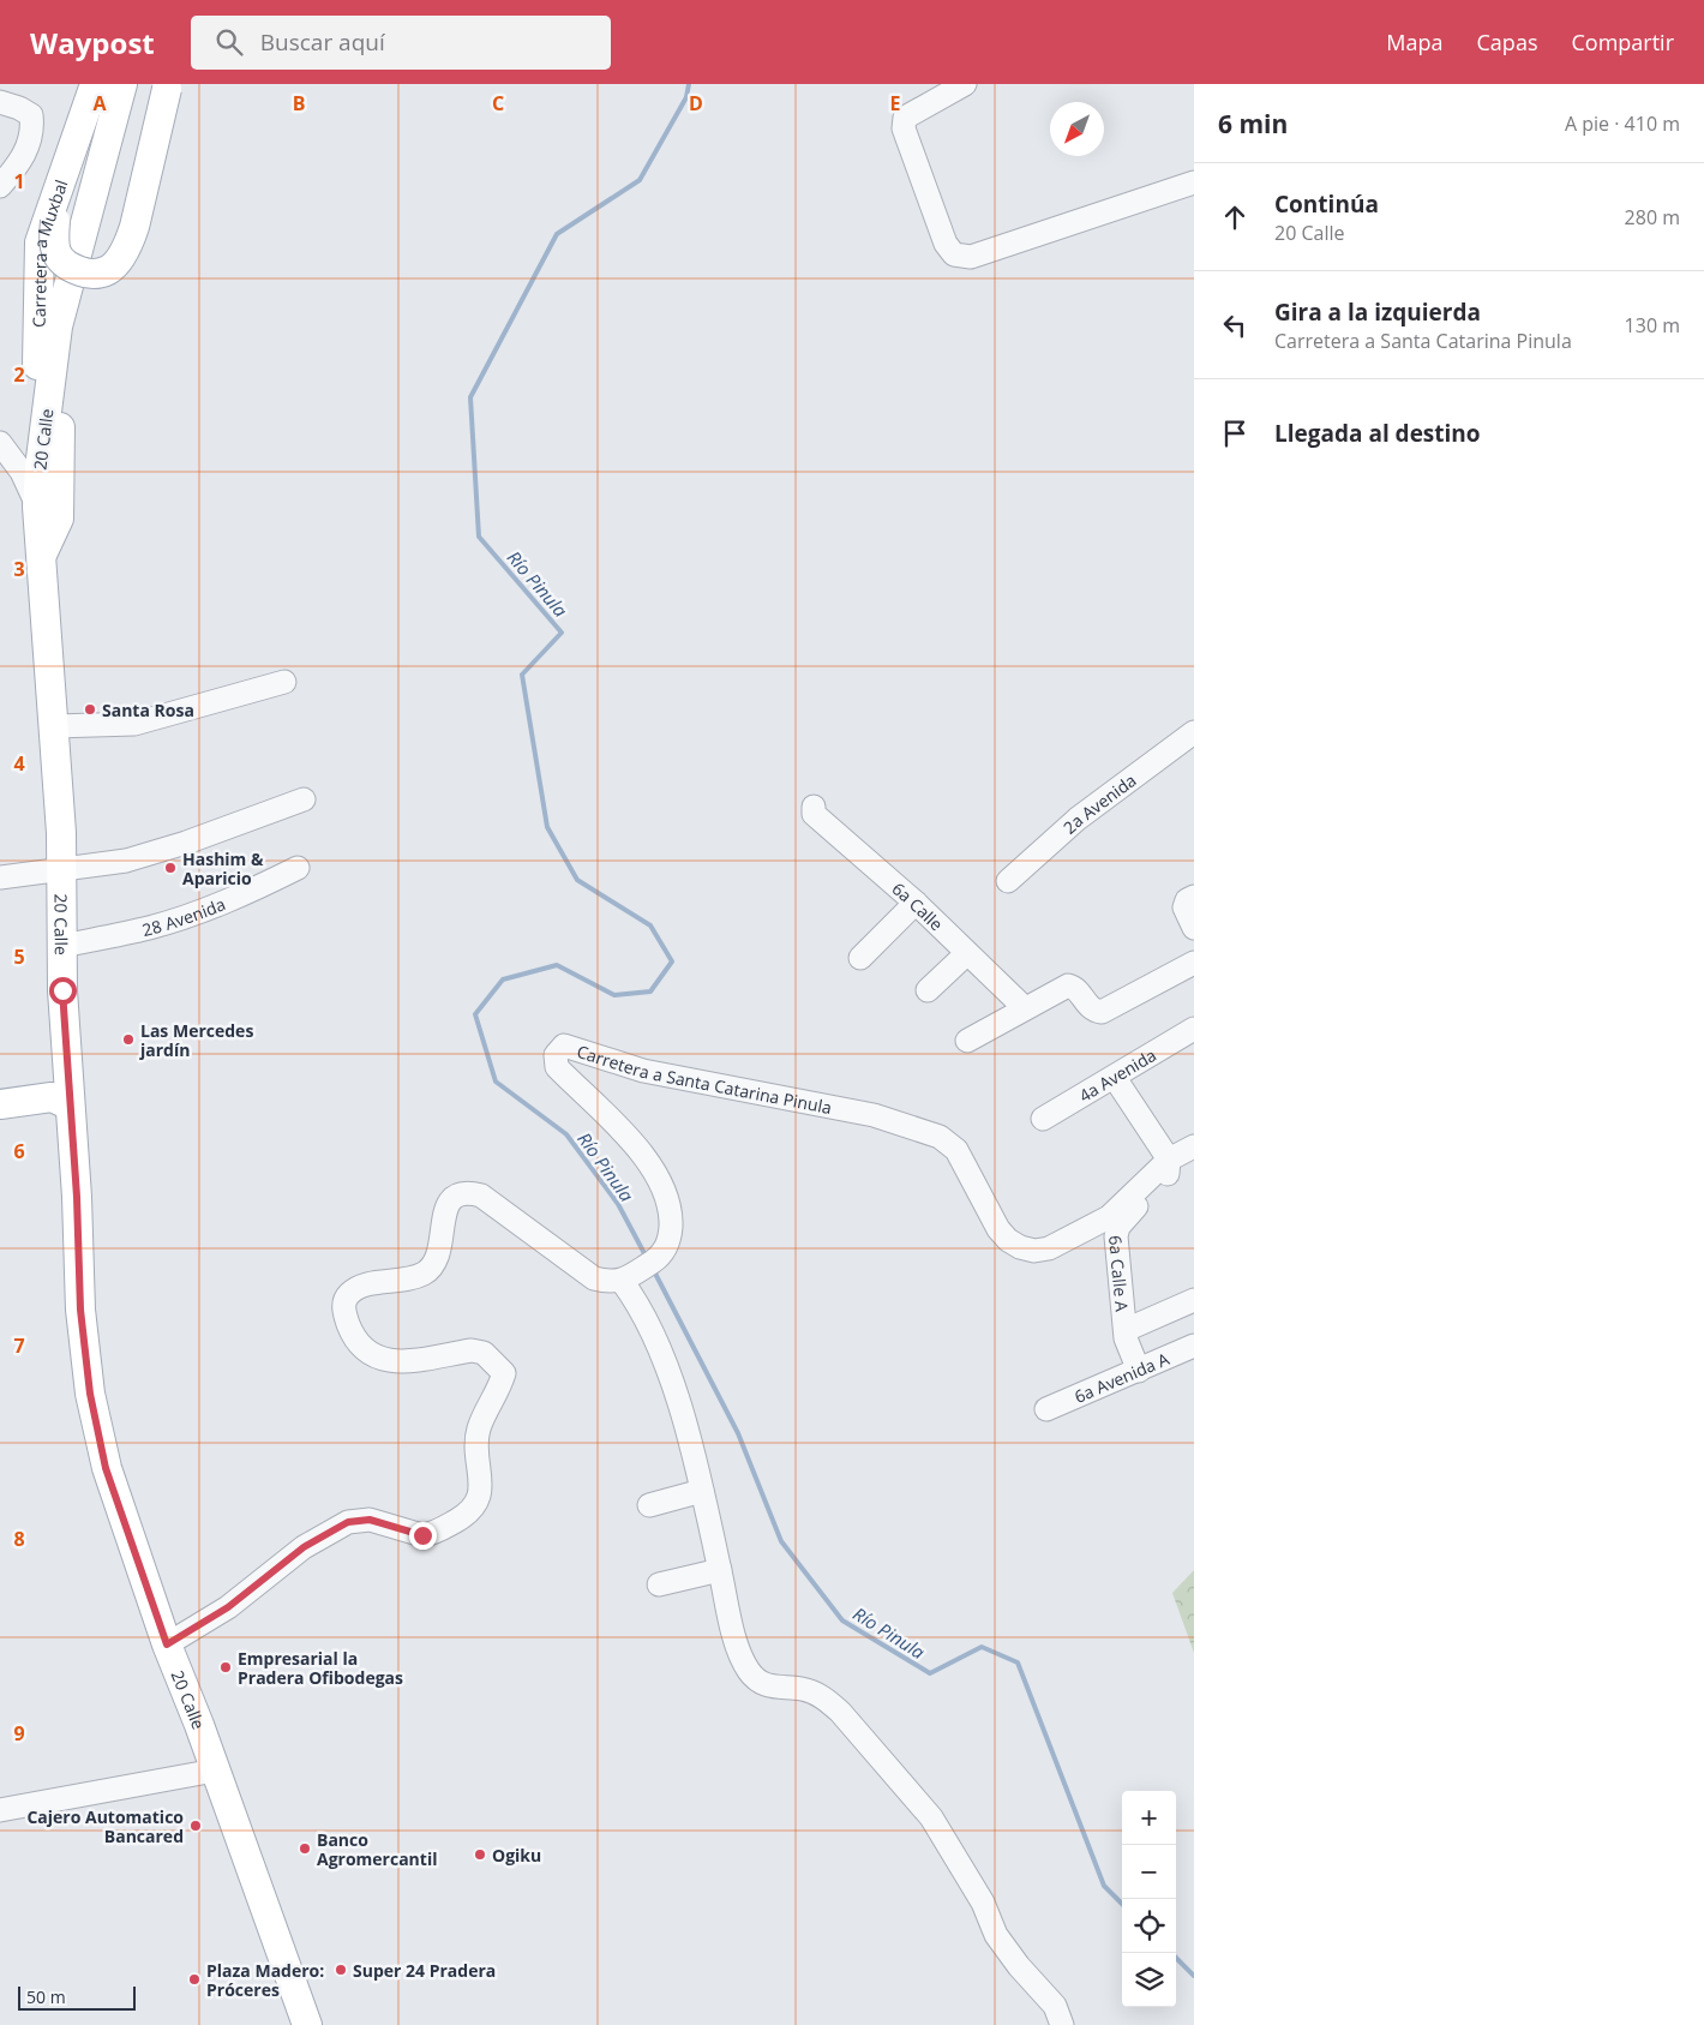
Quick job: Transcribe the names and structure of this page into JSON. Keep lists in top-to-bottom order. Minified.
{"streets":{"main road":["Carretera a Muxbal","20 Calle"],"street":["2a Avenida","6a Calle","28 Avenida","4a Avenida","Carretera a Santa Catarina Pinula","6a Calle A","6a Avenida A"]},"crossings":[["Carretera a Muxbal","20 Calle"],["20 Calle","28 Avenida"],["Carretera a Santa Catarina Pinula","6a Calle A"],["6a Calle A","6a Avenida A"]],"water":["Río Pinula"],"places":["Santa Rosa","Hashim & Aparicio","Las Mercedes jardín","Empresarial la Pradera Ofibodegas","Cajero Automatico Bancared","Banco Agromercantil","Ogiku","Super 24 Pradera","Plaza Madero: Próceres"],"scale_bar":"50 m","north":"bottom left","page":{"header":"Waypost","search":"Buscar aquí","nav":["Mapa","Capas","Compartir"],"heading":["6 min","A pie · 410 m"],"list":[["Continúa","20 Calle","280 m"],["Gira a la izquierda","Carretera a Santa Catarina Pinula","130 m"],"Llegada al destino"],"map_buttons":["+","−"],"scale":"50 m"},"grid":{"columns":["A","B","C","D","E"],"rows":["1","2","3","4","5","6","7","8","9"]}}
